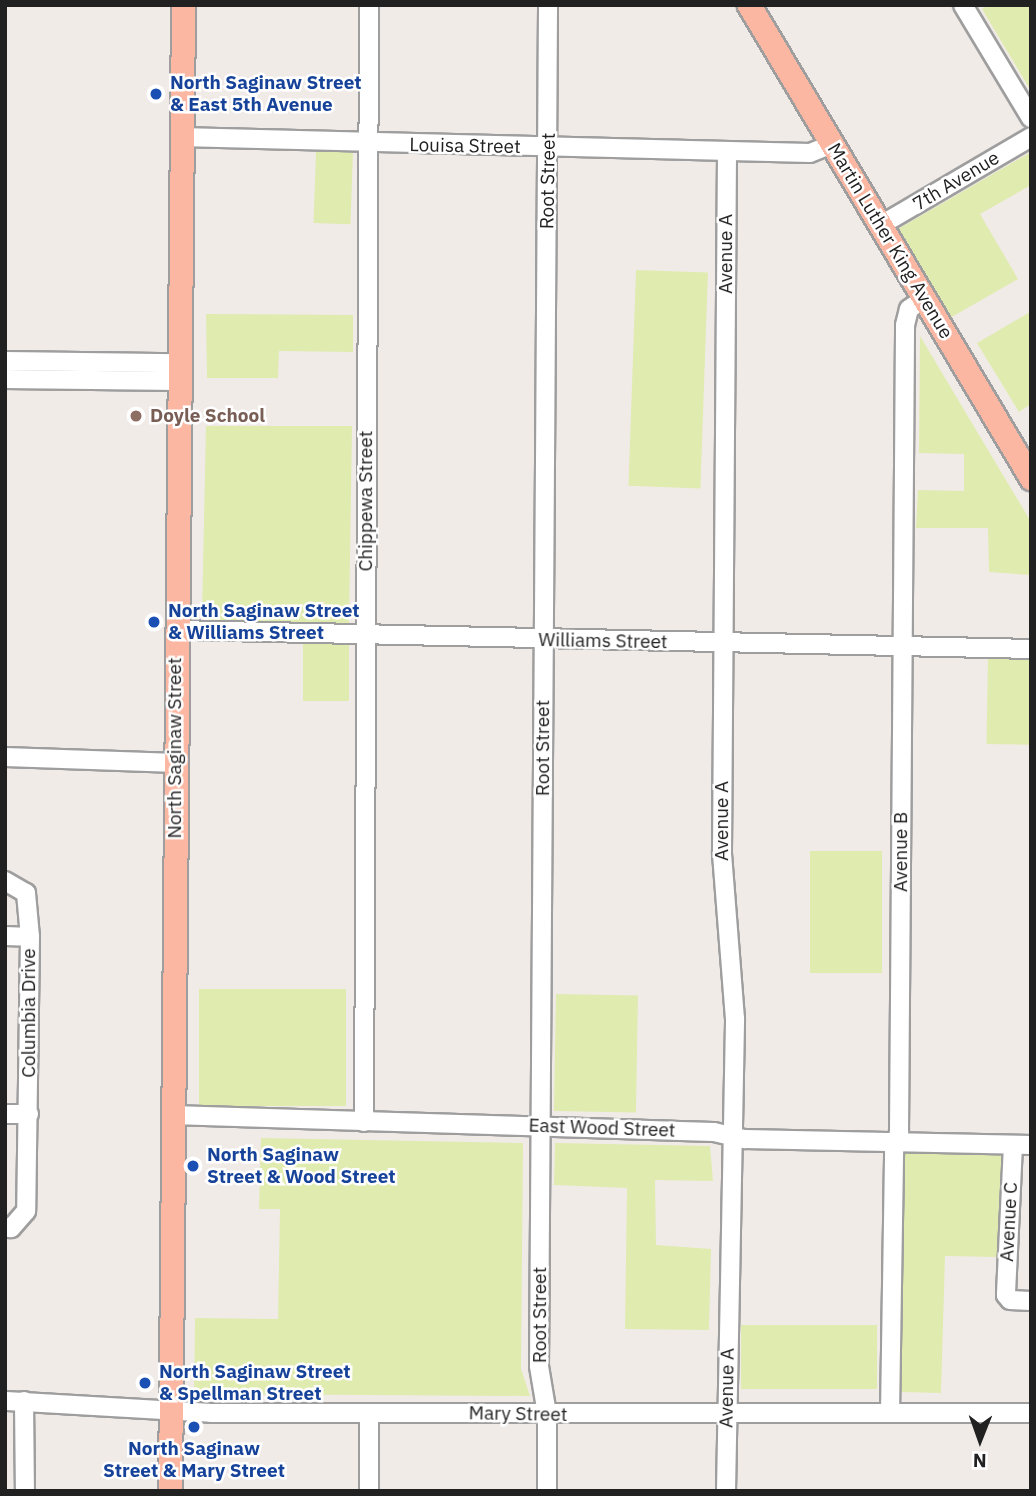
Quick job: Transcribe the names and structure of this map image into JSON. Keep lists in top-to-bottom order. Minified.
{"streets":{"main road":["Martin Luther King Avenue","North Saginaw Street"],"street":["Louisa Street","Root Street","7th Avenue","Avenue A","Chippewa Street","Williams Street","Avenue B","Columbia Drive","East Wood Street","Avenue C","Mary Street"]},"crossings":[["Louisa Street","Root Street"],["Louisa Street","Martin Luther King Avenue"],["Louisa Street","Avenue A"],["Louisa Street","Chippewa Street"],["Louisa Street","North Saginaw Street"],["Root Street","Williams Street"],["Root Street","East Wood Street"],["Root Street","Mary Street"],["7th Avenue","Martin Luther King Avenue"],["Martin Luther King Avenue","Avenue B"],["Avenue A","Williams Street"],["Avenue A","East Wood Street"],["Avenue A","Mary Street"],["Chippewa Street","Williams Street"],["Chippewa Street","East Wood Street"],["Williams Street","North Saginaw Street"],["Williams Street","Avenue B"],["North Saginaw Street","East Wood Street"],["North Saginaw Street","Mary Street"],["Avenue B","East Wood Street"],["Avenue B","Mary Street"],["East Wood Street","Avenue C"]],"places":["North Saginaw Street & East 5th Avenue","Doyle School","North Saginaw Street & Williams Street","North Saginaw Street & Wood Street","North Saginaw Street & Spellman Street","North Saginaw Street & Mary Street"],"north":"bottom"}
